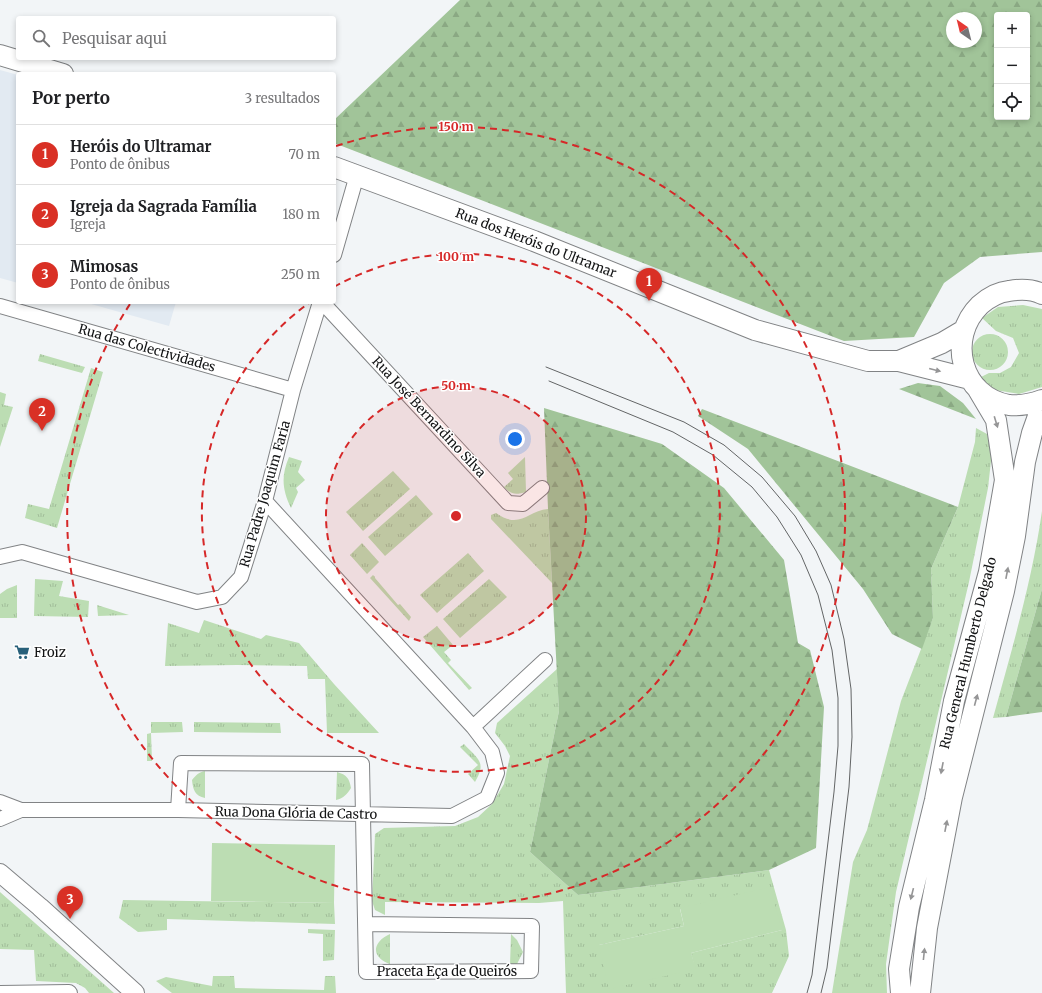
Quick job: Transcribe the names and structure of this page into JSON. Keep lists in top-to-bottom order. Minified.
{"streets":{"main road":["Rua dos Heróis do Ultramar","Rua General Humberto Delgado"],"street":["Rua das Colectividades","Rua José Bernardino Silva","Rua Padre Joaquim Faria","Rua Dona Glória de Castro","Praceta Eça de Queirós"]},"crossings":[["Rua dos Heróis do Ultramar","Rua General Humberto Delgado"],["Rua das Colectividades","Rua Padre Joaquim Faria"],["Rua Padre Joaquim Faria","Rua Dona Glória de Castro"],["Rua Dona Glória de Castro","Praceta Eça de Queirós"]],"places":{"supermarket":["Froiz"]},"north":"top left","page":{"map_buttons":["+","−"],"search":"Pesquisar aqui","heading":["Por perto","3 resultados"],"list":[{"mark":"1","name":"Heróis do Ultramar","note":"Ponto de ônibus","value":"70 m"},{"mark":"2","name":"Igreja da Sagrada Família","note":"Igreja","value":"180 m"},{"mark":"3","name":"Mimosas","note":"Ponto de ônibus","value":"250 m"}],"pins":["1","2","3"]},"rings":["150 m","100 m","50 m"]}
